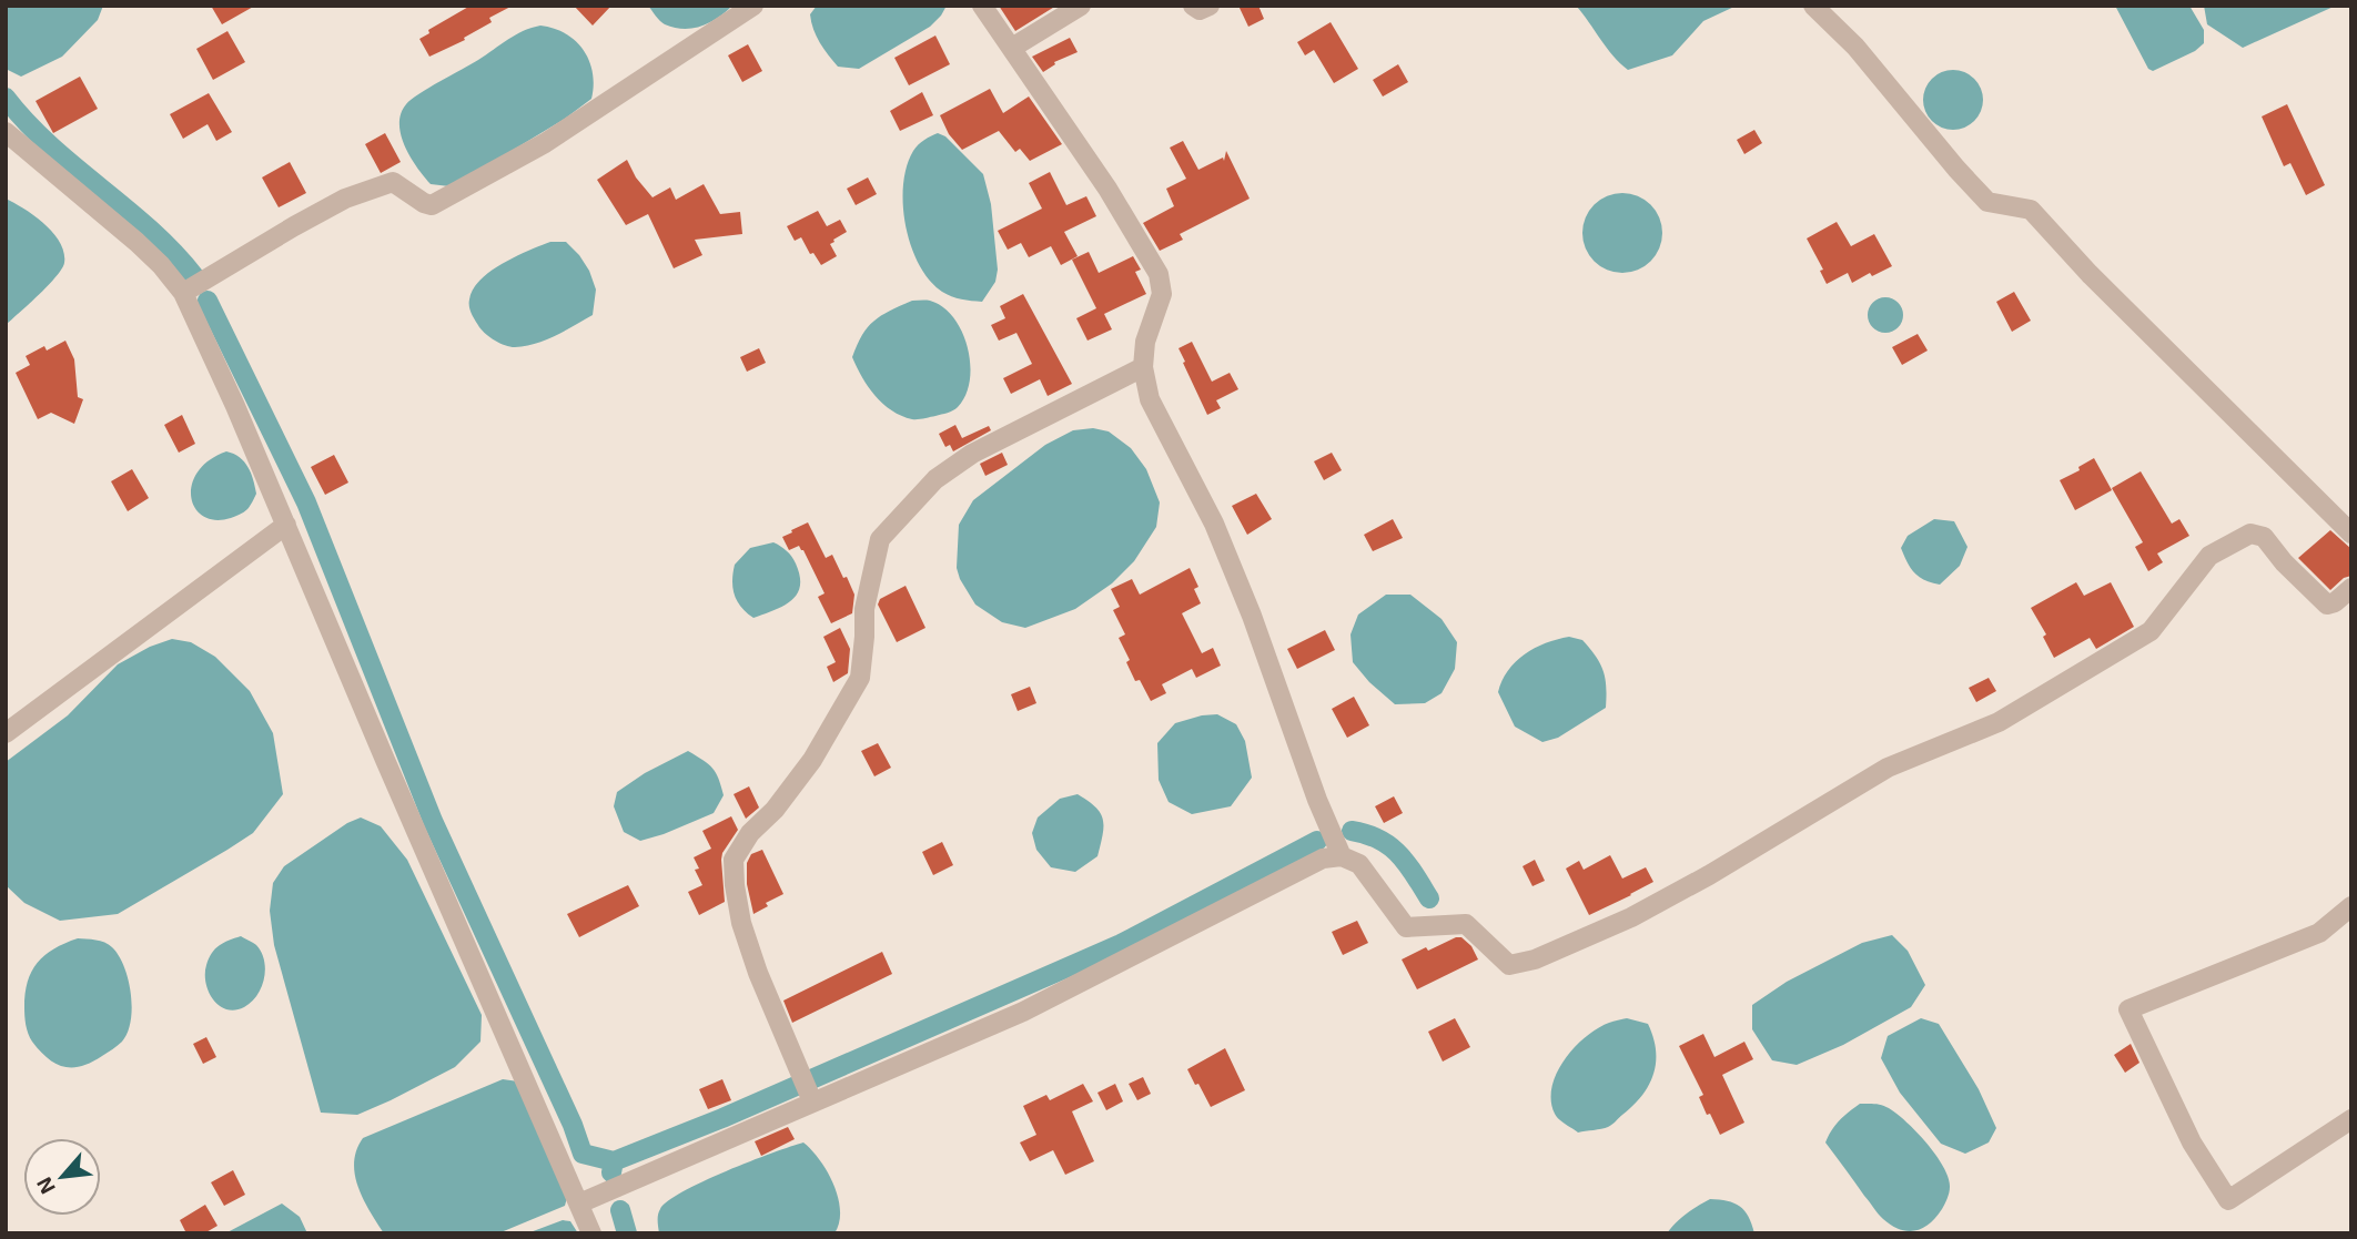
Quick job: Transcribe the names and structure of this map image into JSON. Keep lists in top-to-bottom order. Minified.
{"north":"bottom left"}
